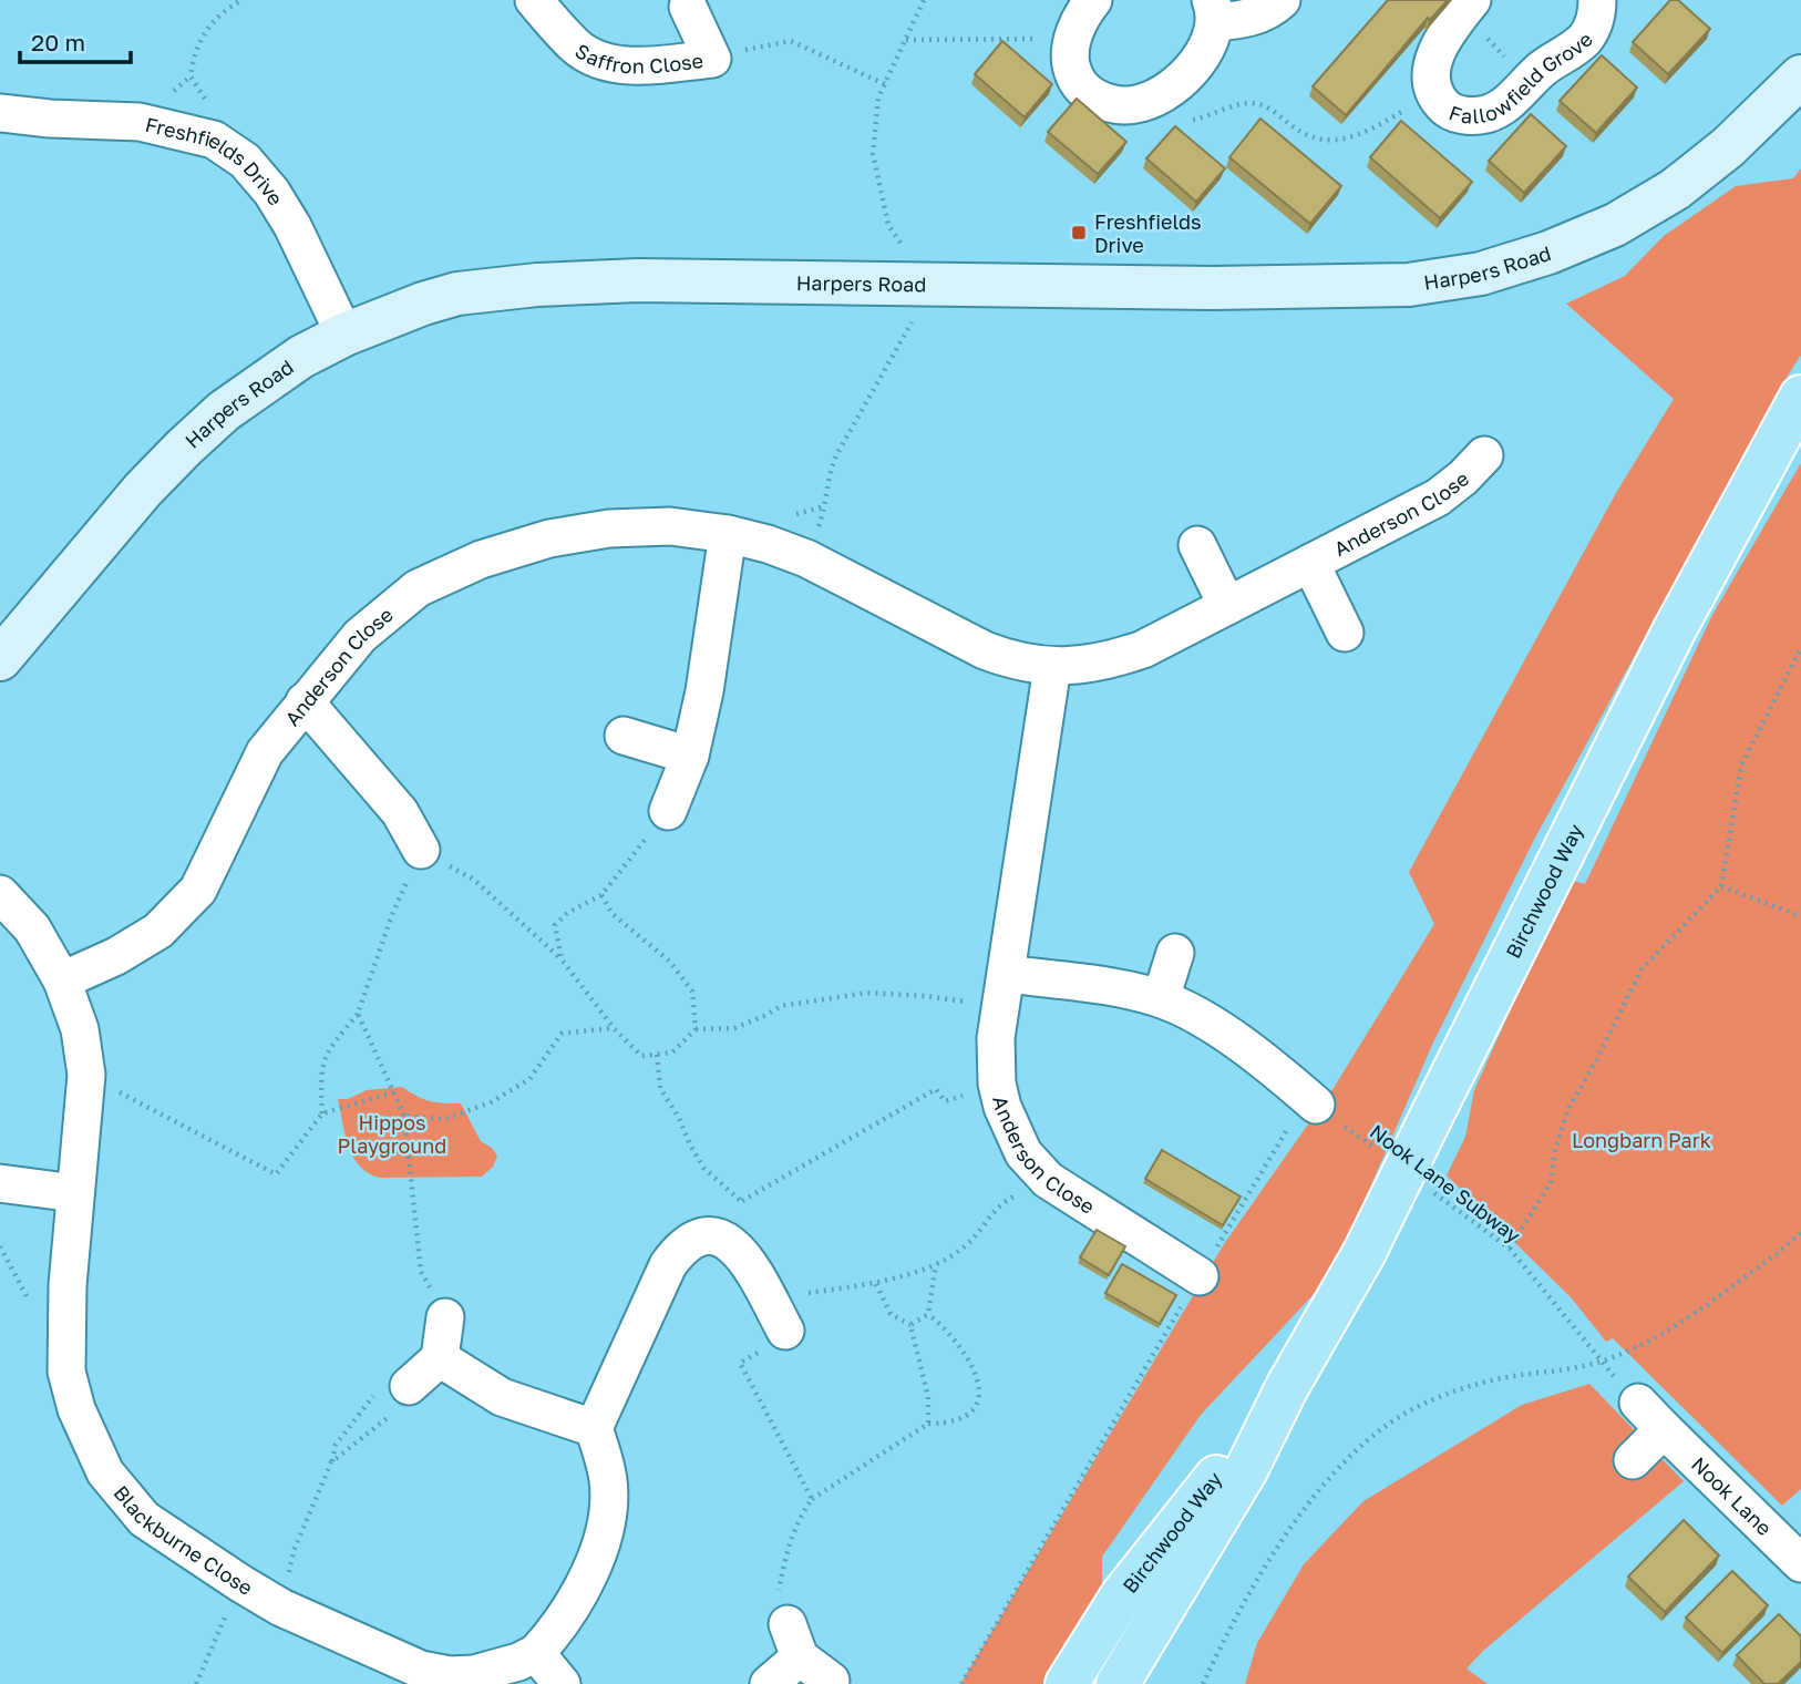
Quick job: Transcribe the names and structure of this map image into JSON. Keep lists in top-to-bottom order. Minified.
{"streets":{"main road":["Birchwood Way"],"street":["Saffron Close","Fallowfield Grove","Freshfields Drive","Harpers Road","Anderson Close","Nook Lane","Blackburne Close"],"path":["Nook Lane Subway"]},"crossings":[["Freshfields Drive","Harpers Road"],["Anderson Close","Blackburne Close"],["Nook Lane Subway","Nook Lane"]],"parks":["Hippos Playground","Longbarn Park"],"places":{"transit":["Freshfields Drive"]},"scale_bar":"20 m"}
